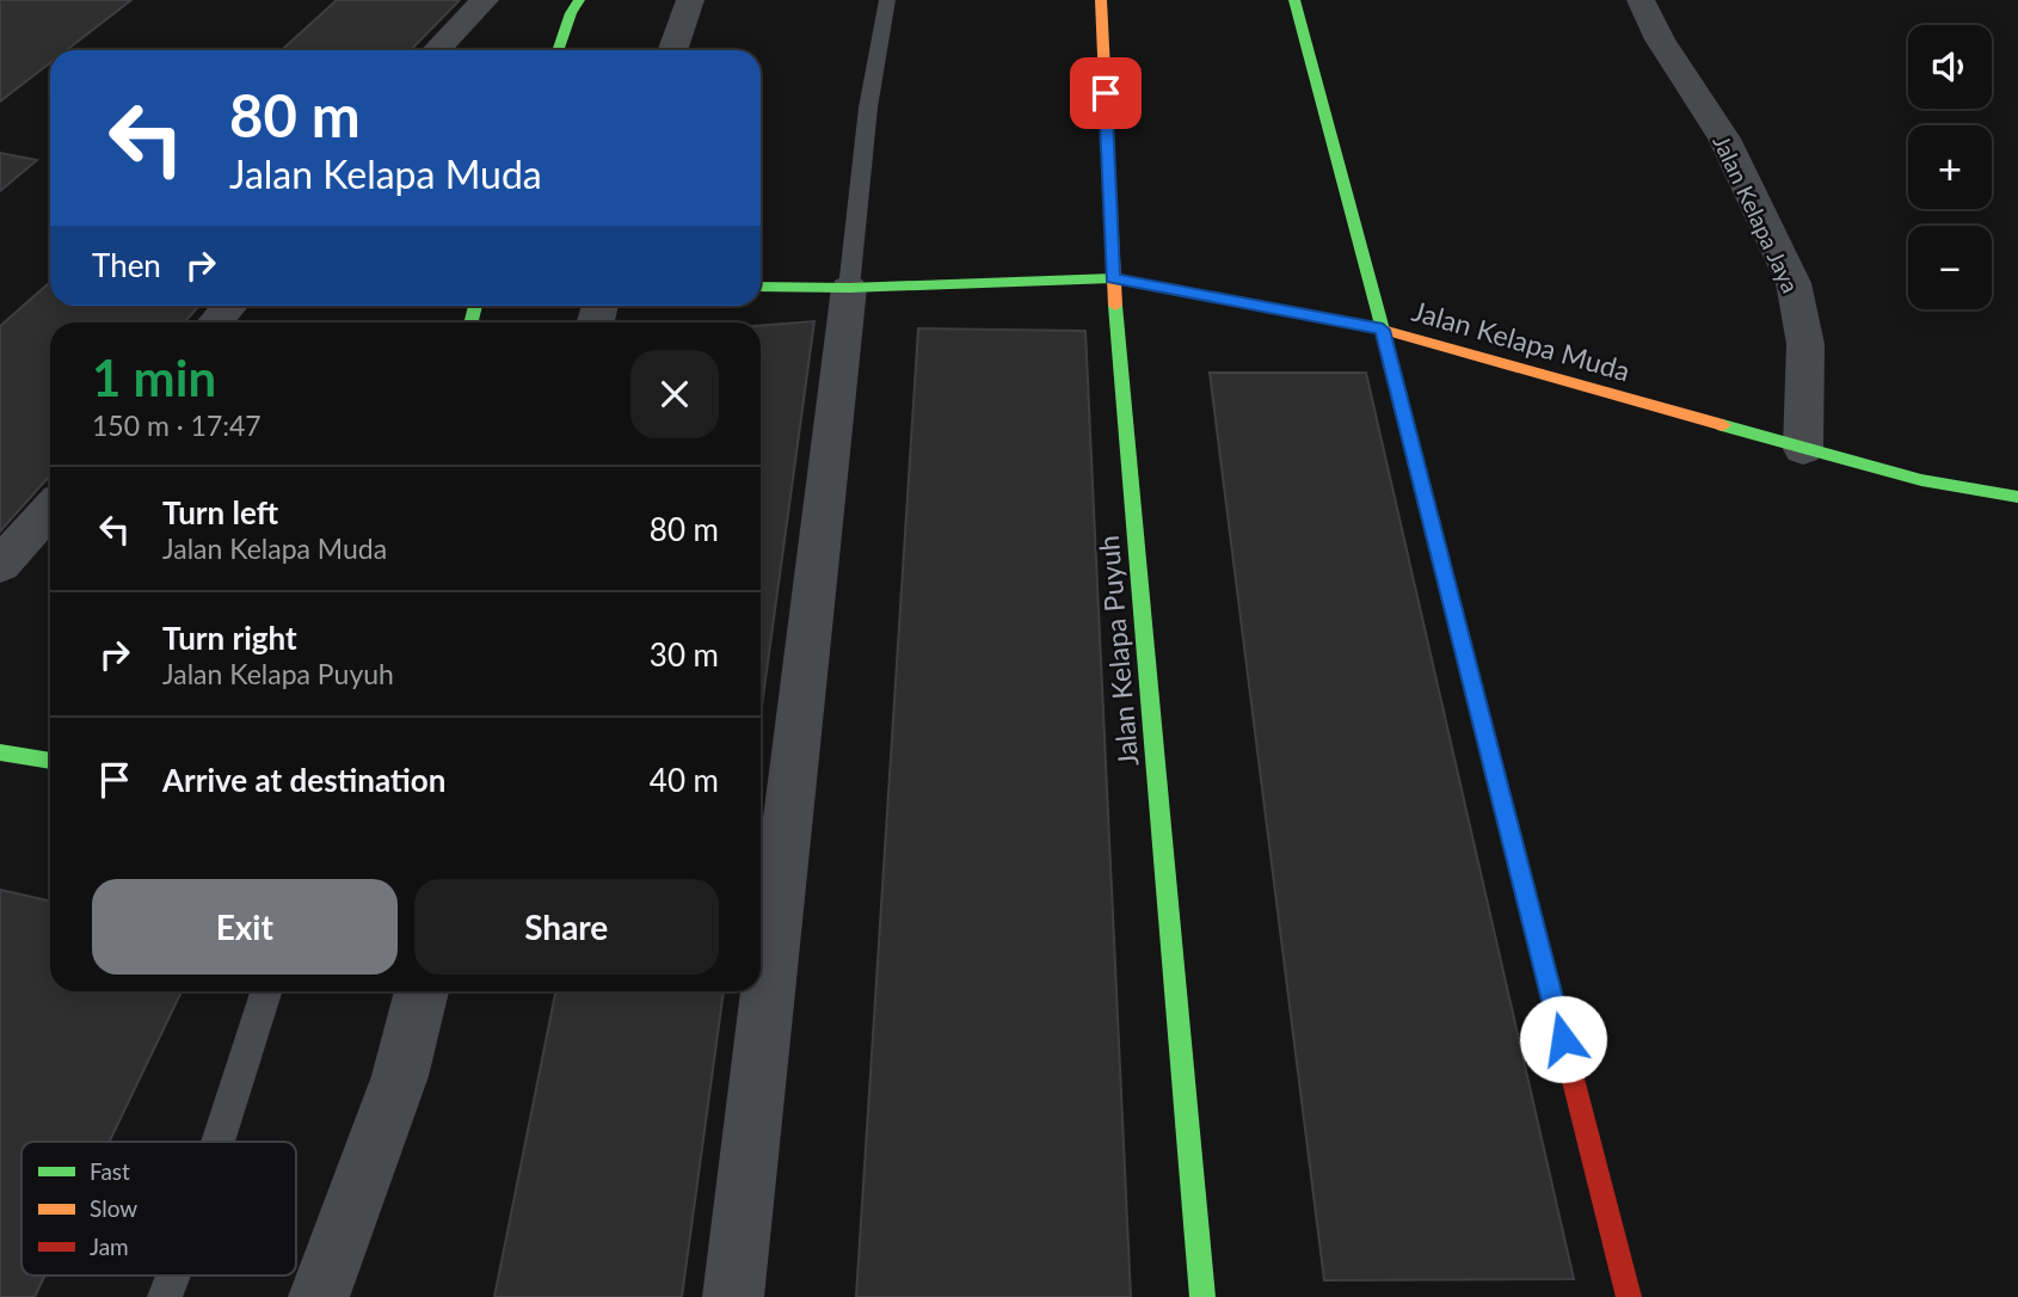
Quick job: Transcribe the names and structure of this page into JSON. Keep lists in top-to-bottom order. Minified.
{"streets":{"street":["Jalan Kelapa Jaya","Jalan Kelapa Muda","Jalan Kelapa Puyuh"]},"crossings":[["Jalan Kelapa Jaya","Jalan Kelapa Muda"],["Jalan Kelapa Muda","Jalan Kelapa Puyuh"]],"legend":["Fast","Slow","Jam"],"page":{"map_buttons":["+","−"],"turn":["80 m","Jalan Kelapa Muda"],"then":"Then","heading":["1 min","150 m · 17:47"],"list":[{"name":"Turn left","note":"Jalan Kelapa Muda","value":"80 m"},{"name":"Turn right","note":"Jalan Kelapa Puyuh","value":"30 m"},{"name":"Arrive at destination","value":"40 m"}],"buttons":["Exit","Share"]}}
